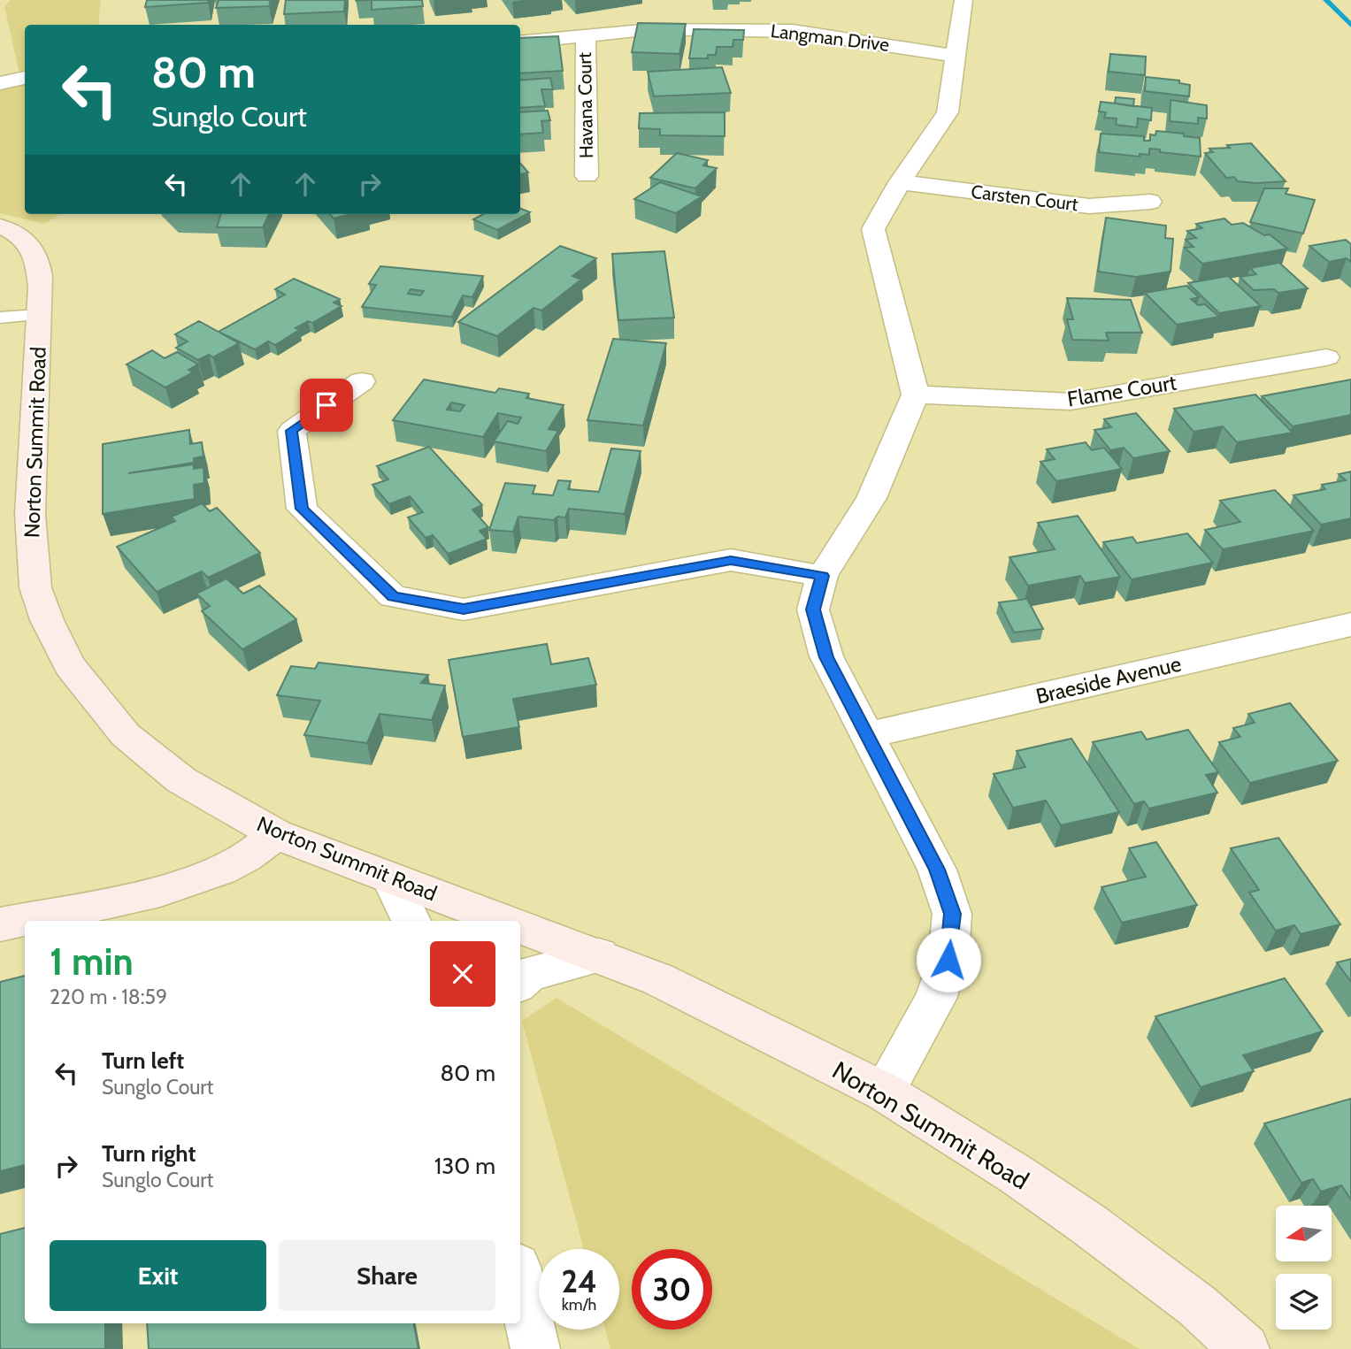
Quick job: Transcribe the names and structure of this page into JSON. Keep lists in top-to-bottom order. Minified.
{"streets":{"main road":["Norton Summit Road"],"street":["Langman Drive","Havana Court","Carsten Court","Flame Court","Braeside Avenue"]},"crossings":[["Langman Drive","Havana Court"]],"north":"left","page":{"turn":["80 m","Sunglo Court"],"heading":["1 min","220 m · 18:59"],"list":[{"name":"Turn left","note":"Sunglo Court","value":"80 m"},{"name":"Turn right","note":"Sunglo Court","value":"130 m"}],"buttons":["Exit","Share"],"speed":"24 km/h","limit":"30"}}
